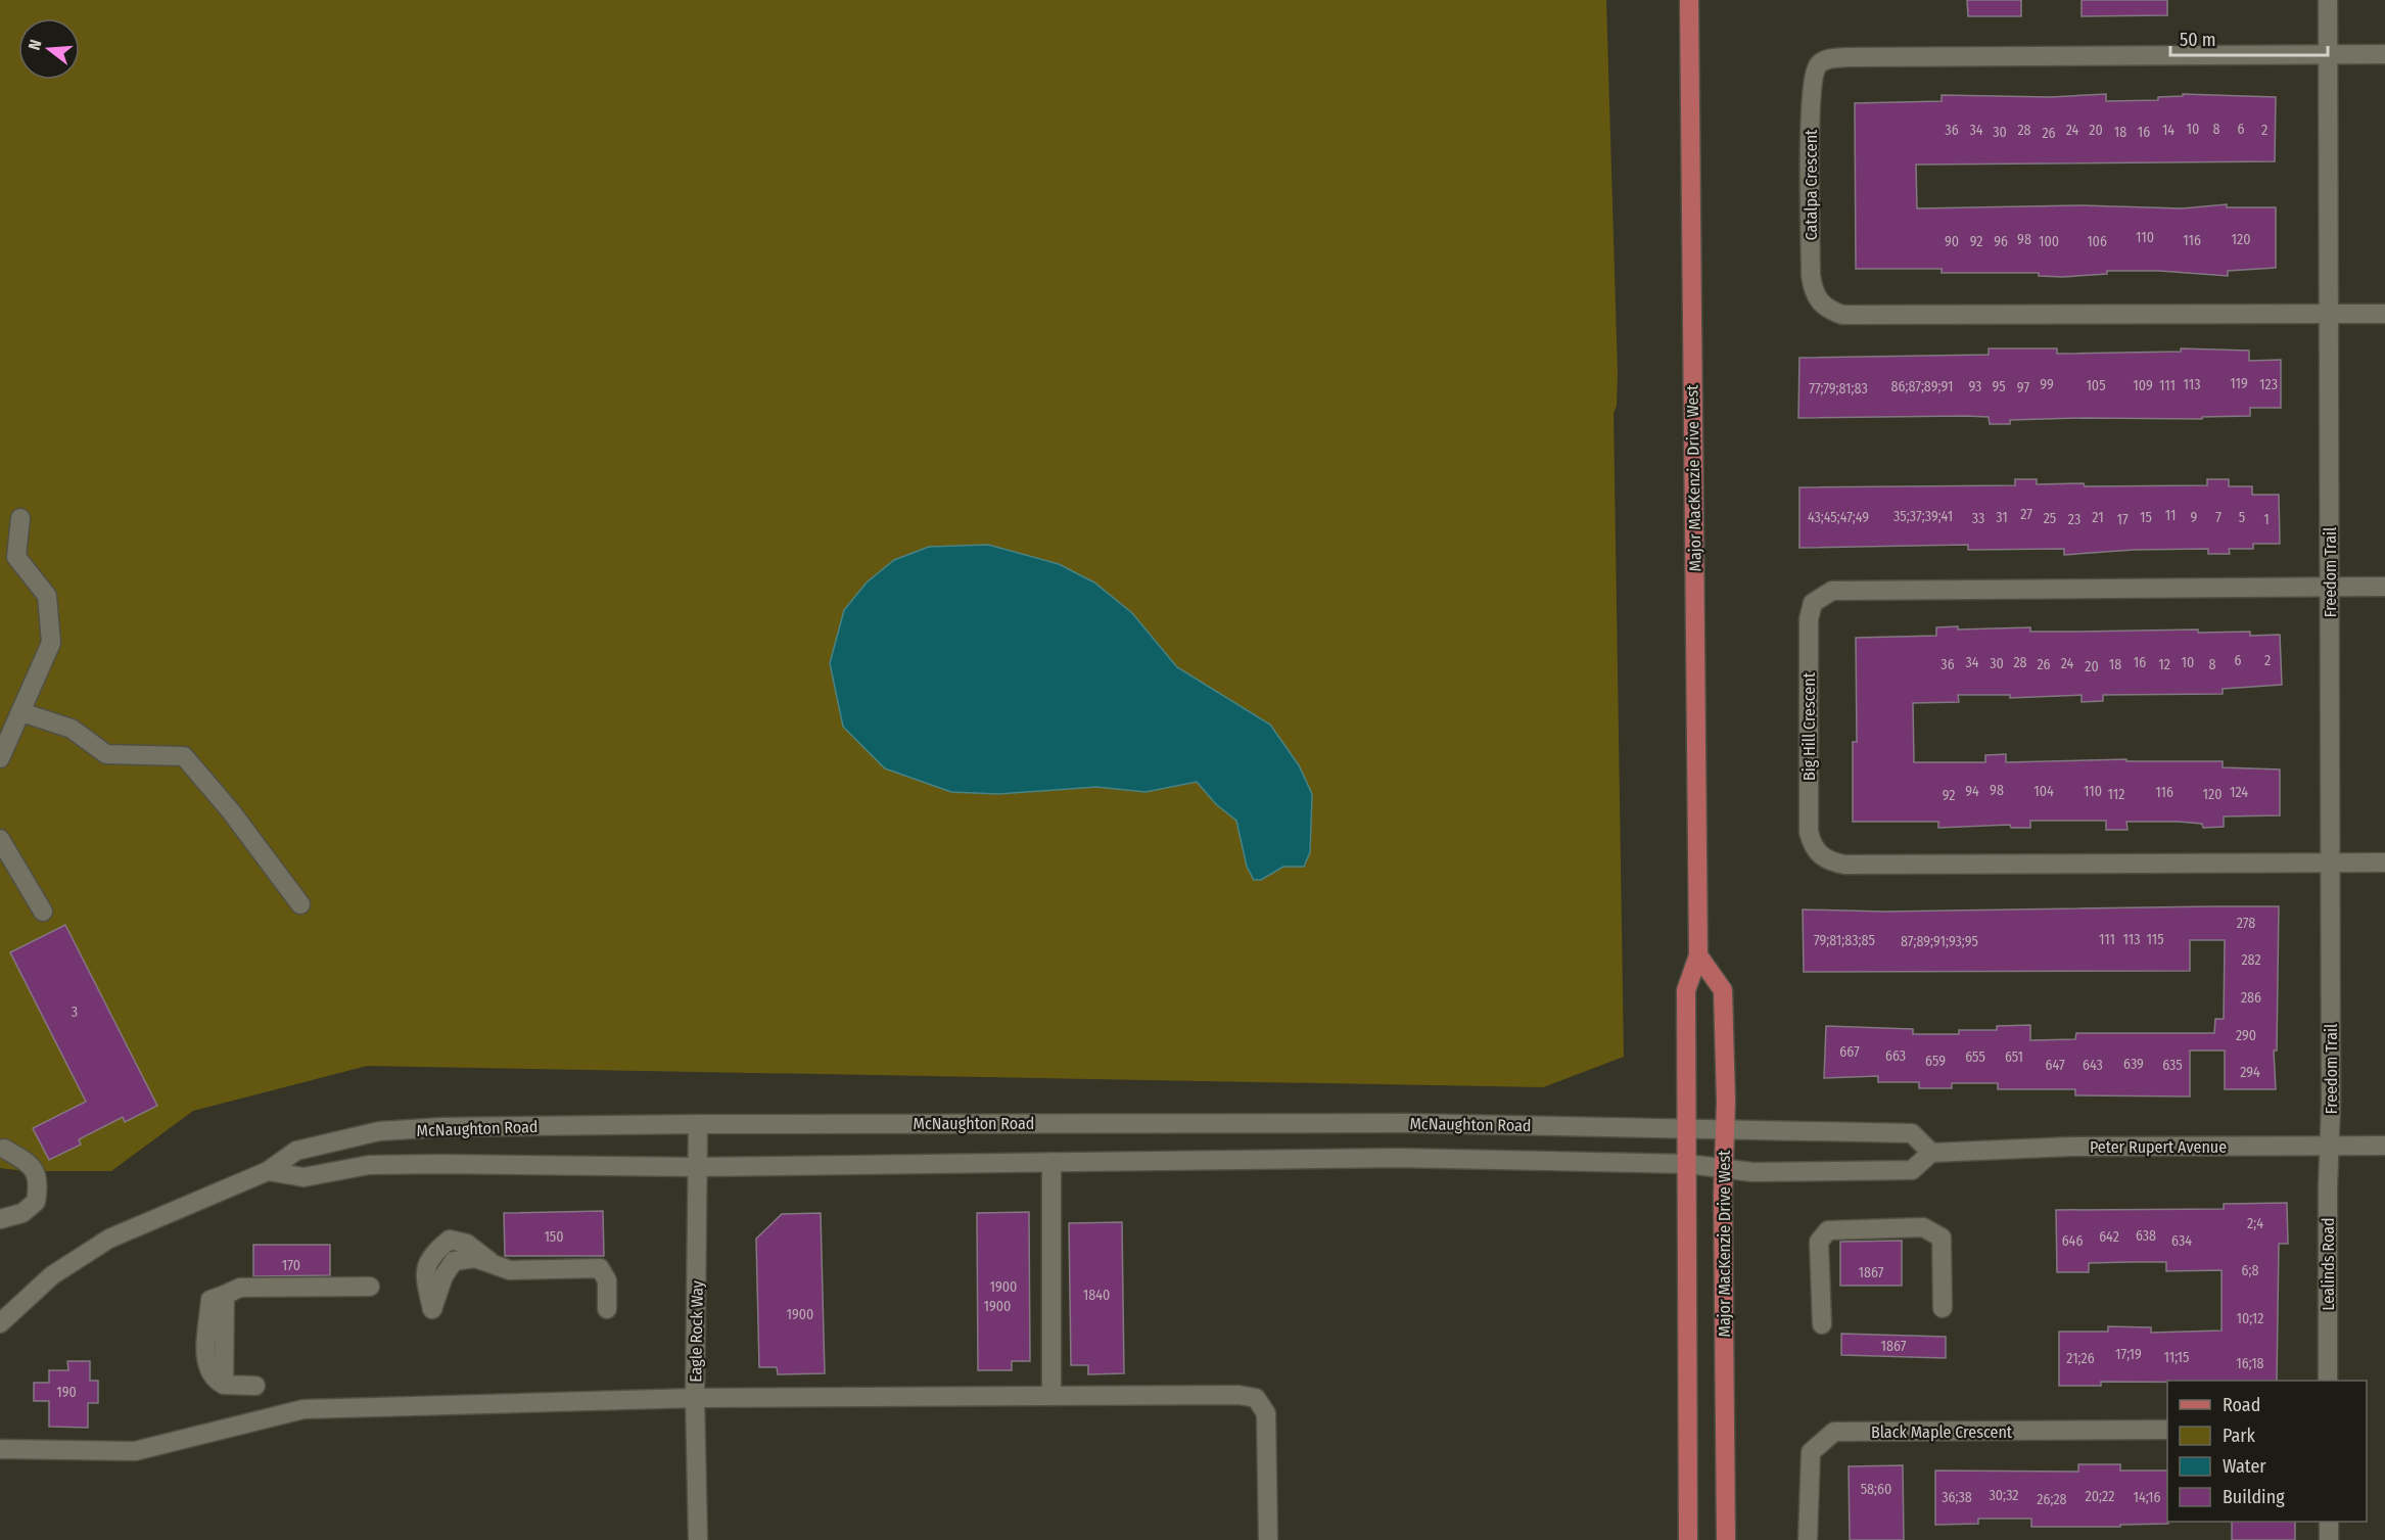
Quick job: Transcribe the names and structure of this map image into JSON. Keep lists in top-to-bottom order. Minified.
{"streets":{"main road":["Major MacKenzie Drive West"],"street":["Catalpa Crescent","Freedom Trail","Big Hill Crescent","McNaughton Road","Peter Rupert Avenue","Lealinds Road","Eagle Rock Way","Black Maple Crescent"]},"crossings":[["Catalpa Crescent","Freedom Trail"],["Major MacKenzie Drive West","McNaughton Road"],["Freedom Trail","Big Hill Crescent"],["Freedom Trail","Peter Rupert Avenue"],["Freedom Trail","Lealinds Road"],["McNaughton Road","Eagle Rock Way"],["Peter Rupert Avenue","Lealinds Road"]],"house_numbers":["10","8","6","36","34","28","24","20","14","2","30","18","16","26","110","98","120","116","90","92","96","100","106","119","99","113","123","105","109","111","86;87;89;91","93","95","97","77;79;81;83","27","11","35;37;39;41","43;45;47;49","31","21","15","9","7","5","33","25","23","17","1","6","2","34","28","16","10","30","24","36","26","18","12","8","20","98","94","104","110","116","124","112","120","92","278","111","113","115","79;81;83;85","87;89;91;93;95","282","286","3","290","667","663","655","651","659","639","647","643","635","294","2;4","638","150","642","646","634","170","6;8","1867","1900","1840","1900","1900","10;12","1867","17;19","11;15","21;26","16;18","190","58;60","30;32","20;22","36;38","14;16","26;28"],"legend":["Road","Park","Water","Building"],"scale_bar":"50 m","north":"left"}
